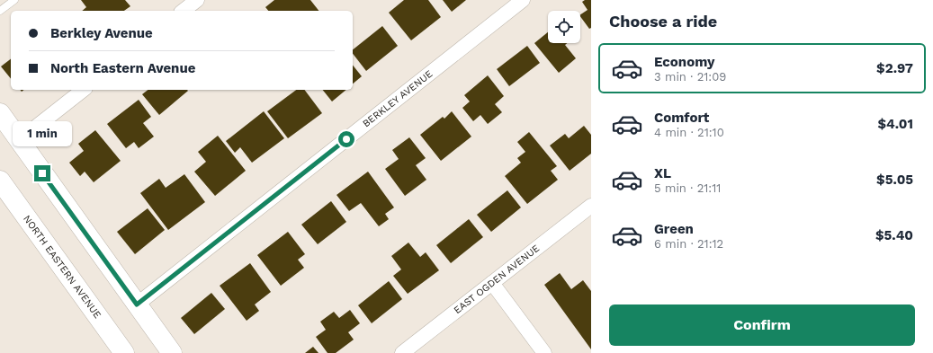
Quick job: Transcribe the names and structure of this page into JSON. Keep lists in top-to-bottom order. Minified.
{"streets":{"main road":["NORTH EASTERN AVENUE"],"street":["BERKLEY AVENUE","EAST OGDEN AVENUE"]},"page":{"heading":"Choose a ride","banner":["Berkley Avenue","North Eastern Avenue"],"list":[{"name":"Economy","note":"3 min · 21:09","value":"$2.97"},{"name":"Comfort","note":"4 min · 21:10","value":"$4.01"},{"name":"XL","note":"5 min · 21:11","value":"$5.05"},{"name":"Green","note":"6 min · 21:12","value":"$5.40"}],"bubble":"1 min","buttons":"Confirm"}}
